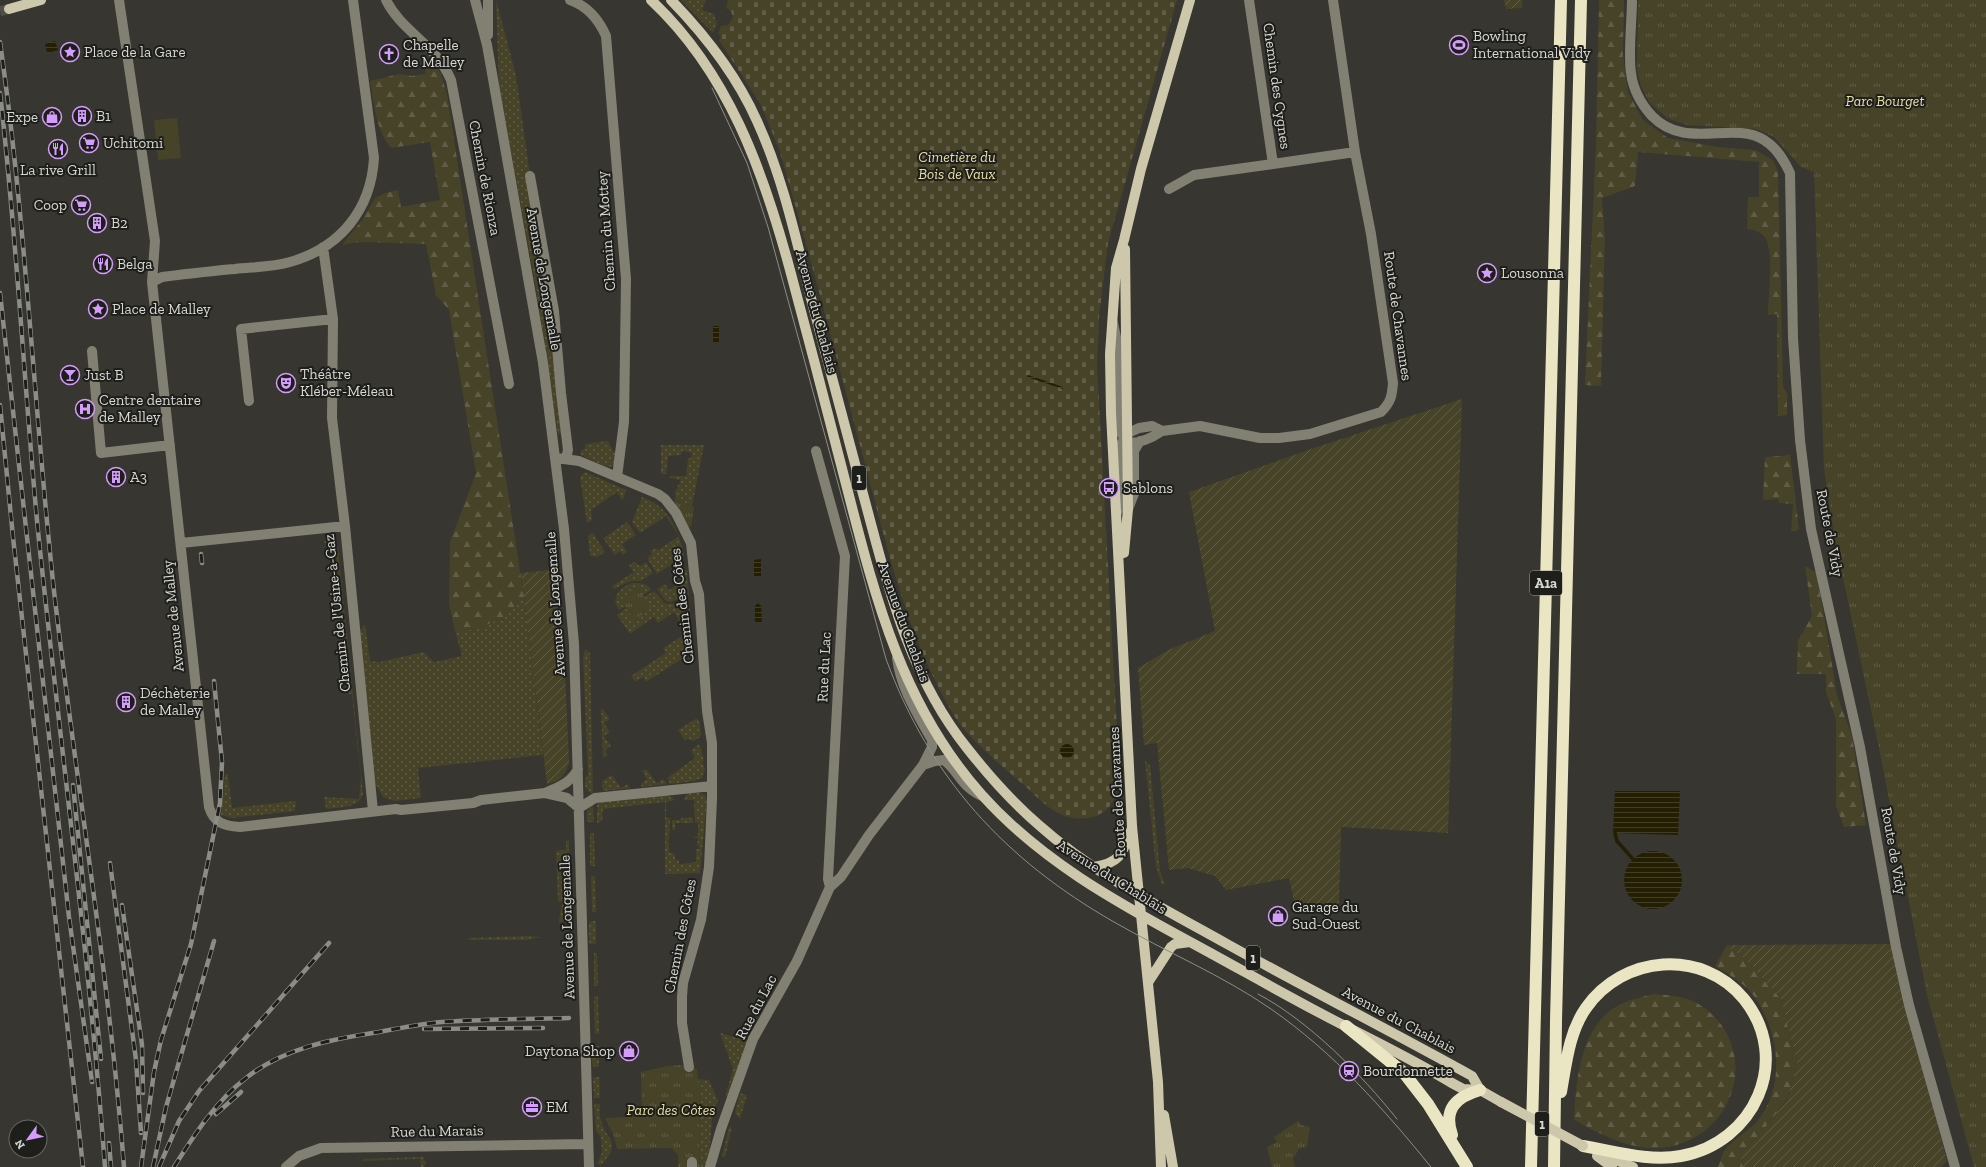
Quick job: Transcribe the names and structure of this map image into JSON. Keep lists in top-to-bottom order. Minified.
{"streets":{"highway":["A1a"],"main road":["Avenue du Chablais","Route de Chavannes","1"],"street":["Chemin des Cygnes","Chemin de Rionza","Chemin du Mottey","Avenue de Longemalle","Route de Vidy","Chemin des Côtes","Chemin de l'Usine-à-Gaz","Avenue de Malley","Rue du Lac","Rue du Marais"]},"crossings":[["Chemin du Mottey","Chemin des Côtes"],["Avenue de Longemalle","Chemin des Côtes"],["Avenue de Longemalle","Rue du Marais"],["Avenue du Chablais","Route de Chavannes"],["Avenue du Chablais","1"],["Avenue du Chablais","Rue du Lac"],["Chemin de l'Usine-à-Gaz","Avenue de Malley"]],"parks":["Parc Bourget","Cimetière du Bois de Vaux","Parc des Côtes"],"places":{"sports":["Bowling International Vidy"],"place":["Place de la Gare","Lousonna","Place de Malley"],"church":["Chapelle de Malley"],"building":["B1","B2","A3","Déchèterie de Malley"],"shop":["Expe","Garage du Sud-Ouest","Daytona Shop"],"supermarket":["Uchitomi","Coop"],"restaurant":["La rive Grill","Belga"],"bar":["Just B"],"theatre":["Théâtre Kléber-Méleau"],"hospital":["Centre dentaire de Malley"],"bus stop":["Sablons"],"station":["Bourdonnette"],"office":["EM"]},"north":"bottom left"}
